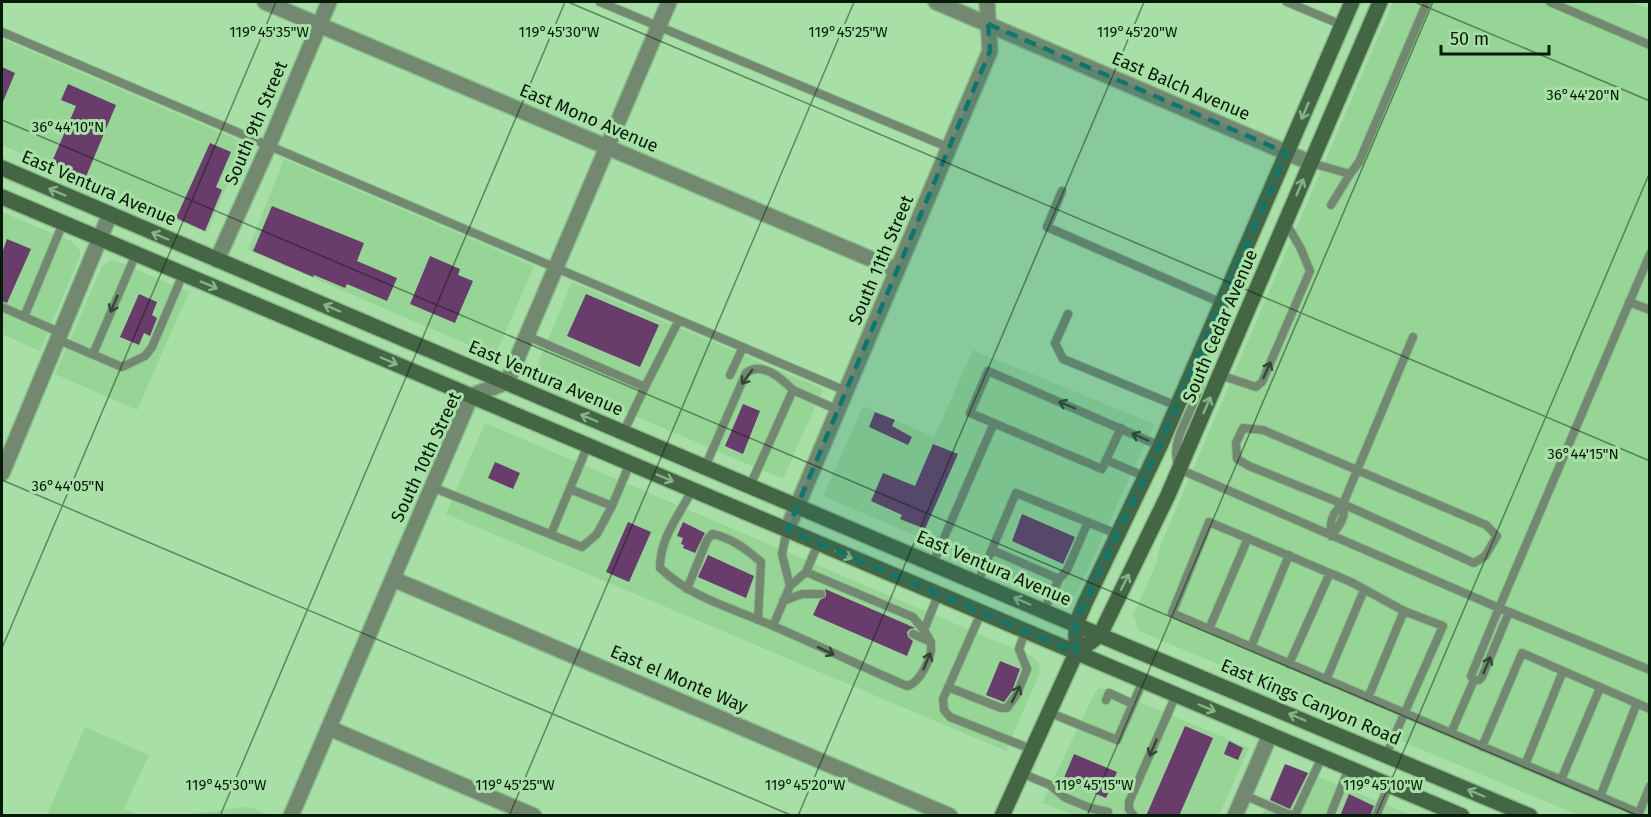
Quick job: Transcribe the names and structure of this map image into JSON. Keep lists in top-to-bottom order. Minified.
{"streets":{"main road":["East Ventura Avenue","South Cedar Avenue","East Kings Canyon Road"],"street":["East Balch Avenue","East Mono Avenue","South 9th Street","South 11th Street","South 10th Street","East el Monte Way"]},"crossings":[["East Balch Avenue","South 11th Street"],["East Balch Avenue","South Cedar Avenue"],["East Mono Avenue","South 9th Street"],["East Mono Avenue","South 11th Street"],["South 9th Street","East Ventura Avenue"],["East Ventura Avenue","South 11th Street"],["East Ventura Avenue","South Cedar Avenue"],["East Ventura Avenue","South 10th Street"],["East Ventura Avenue","East Kings Canyon Road"],["South Cedar Avenue","East Kings Canyon Road"],["South 10th Street","East el Monte Way"]],"scale_bar":"50 m","coordinates":["119°45'35\"W","119°45'30\"W","119°45'20\"W","119°45'25\"W","36°44'20\"N","36°44'10\"N","36°44'15\"N","36°44'05\"N","119°45'15\"W","119°45'10\"W"]}
